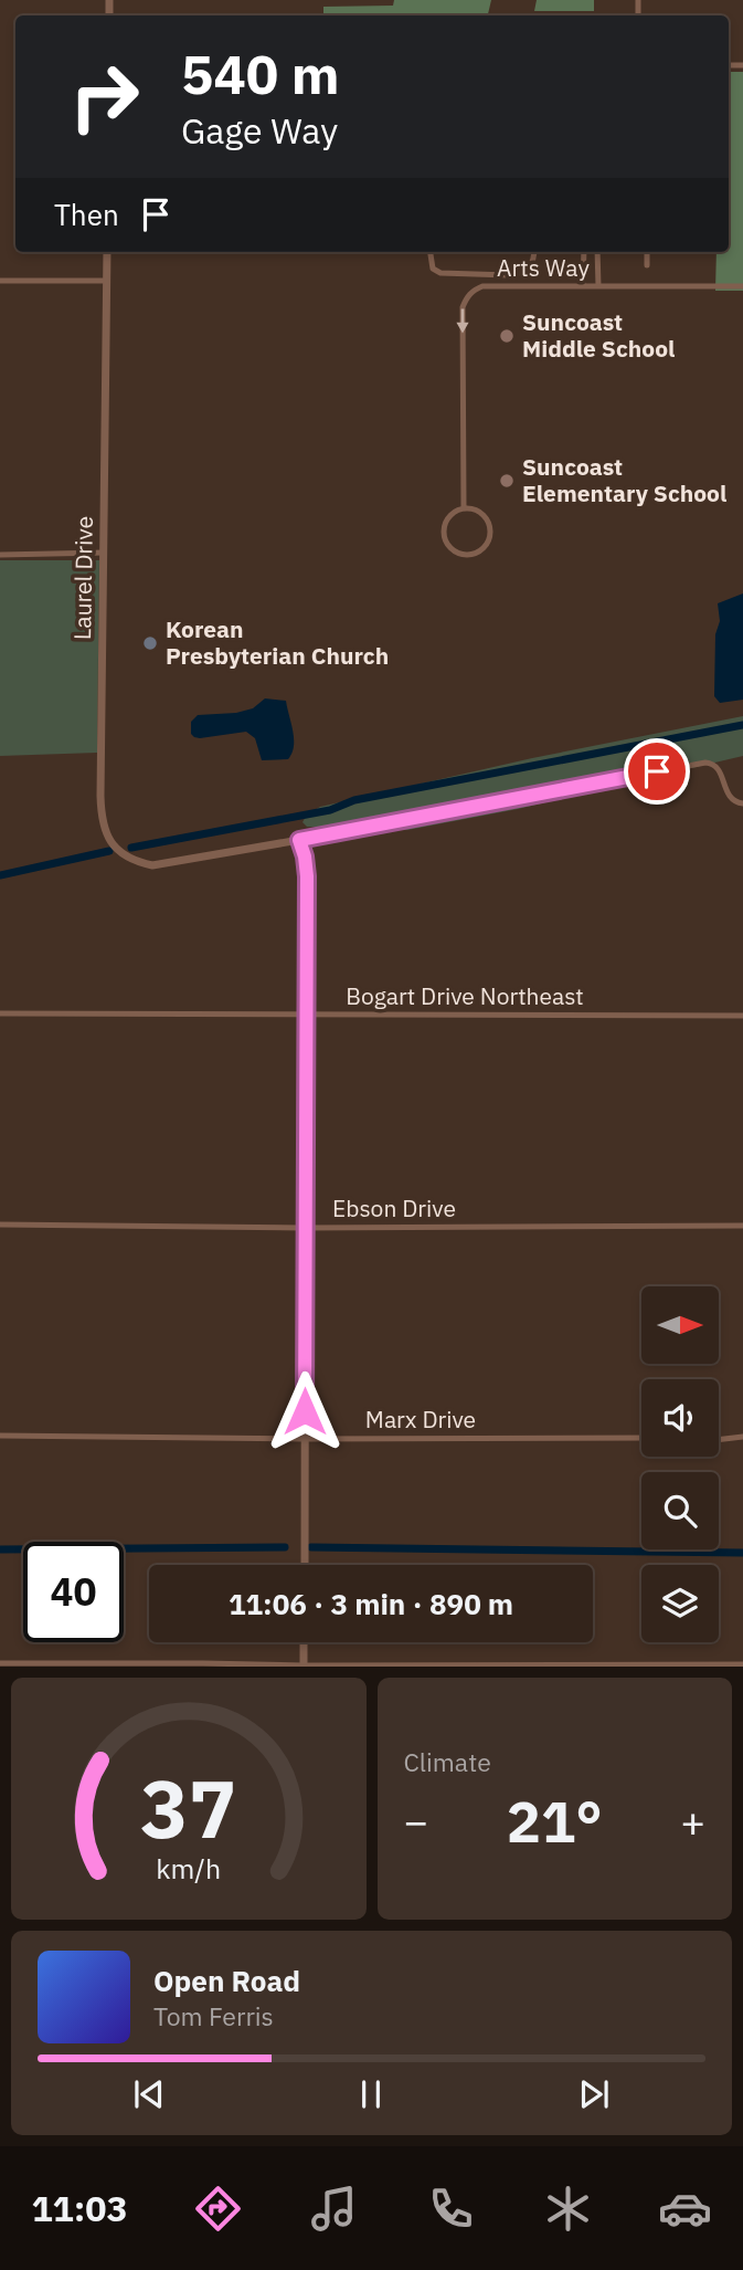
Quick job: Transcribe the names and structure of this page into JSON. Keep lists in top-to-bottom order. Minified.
{"streets":{"street":["Arts Way","Laurel Drive","Bogart Drive Northeast","Ebson Drive","Marx Drive"]},"places":["Suncoast Middle School","Suncoast Elementary School","Korean Presbyterian Church"],"north":"right","page":{"turn":["540 m","Gage Way"],"then":"Then","limit":"40","trip":"11:06 · 3 min · 890 m","tile":"Climate","heat":["−","21°","+"],"song":["Open Road","Tom Ferris"],"tabs":"11:03","gauge":["37","km/h"]}}
